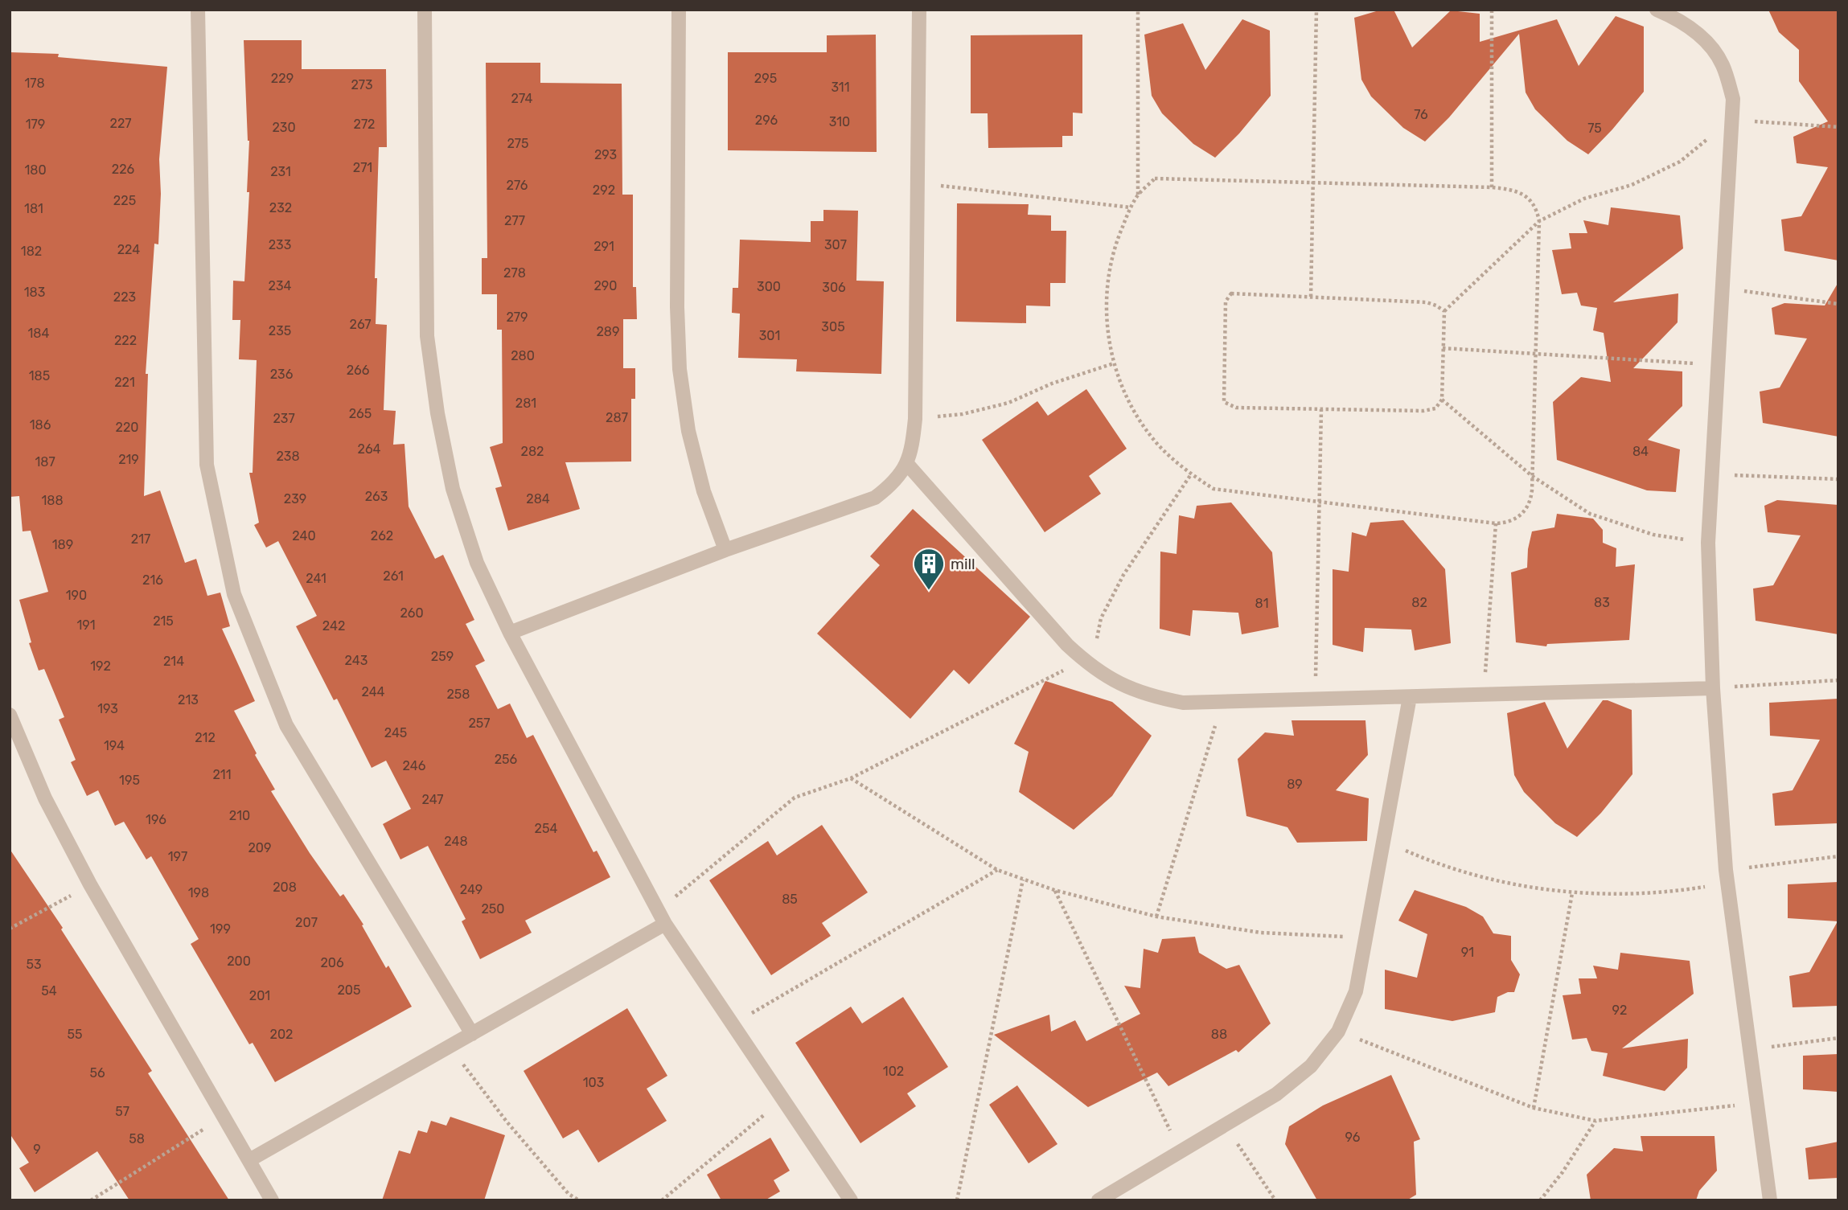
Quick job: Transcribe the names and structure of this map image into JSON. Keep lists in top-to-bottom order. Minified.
{"places":{"building":["mill"]},"house_numbers":["229","295","178","273","311","274","76","296","310","227","179","272","230","75","275","293","271","226","180","231","276","292","225","232","181","277","233","307","291","224","182","278","234","290","300","306","183","223","279","267","305","235","289","184","301","222","280","266","236","185","221","281","265","287","237","186","220","264","282","84","238","219","187","263","239","284","188","240","262","217","189","261","241","216","190","82","83","81","260","215","191","242","259","243","214","192","244","258","213","193","257","245","212","194","256","246","211","195","89","247","210","196","254","248","209","197","208","249","198","85","250","207","199","91","200","206","53","205","54","201","92","55","202","88","102","56","103","57","96","58","9"]}
